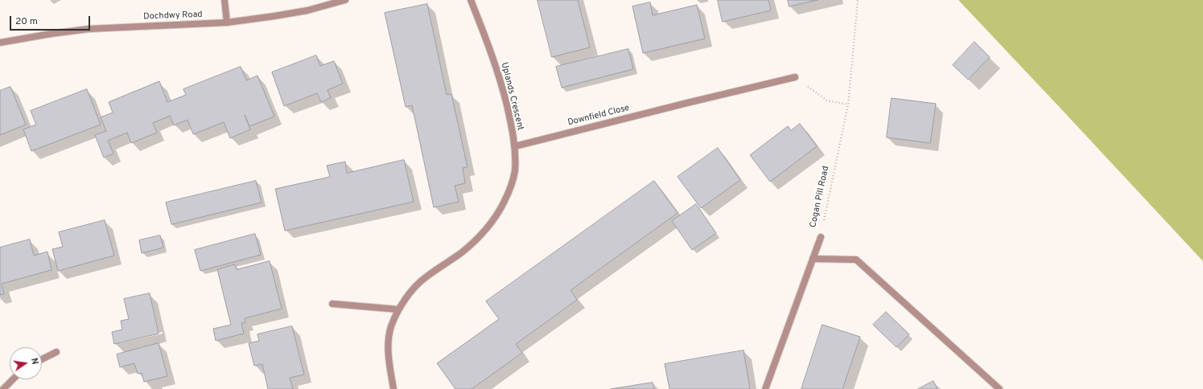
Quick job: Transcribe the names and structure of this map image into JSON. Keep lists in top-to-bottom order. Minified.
{"streets":{"street":["Dochdwy Road","Uplands Crescent","Downfield Close","Cogan Pill Road"]},"crossings":[["Uplands Crescent","Downfield Close"]],"scale_bar":"20 m","north":"right"}
